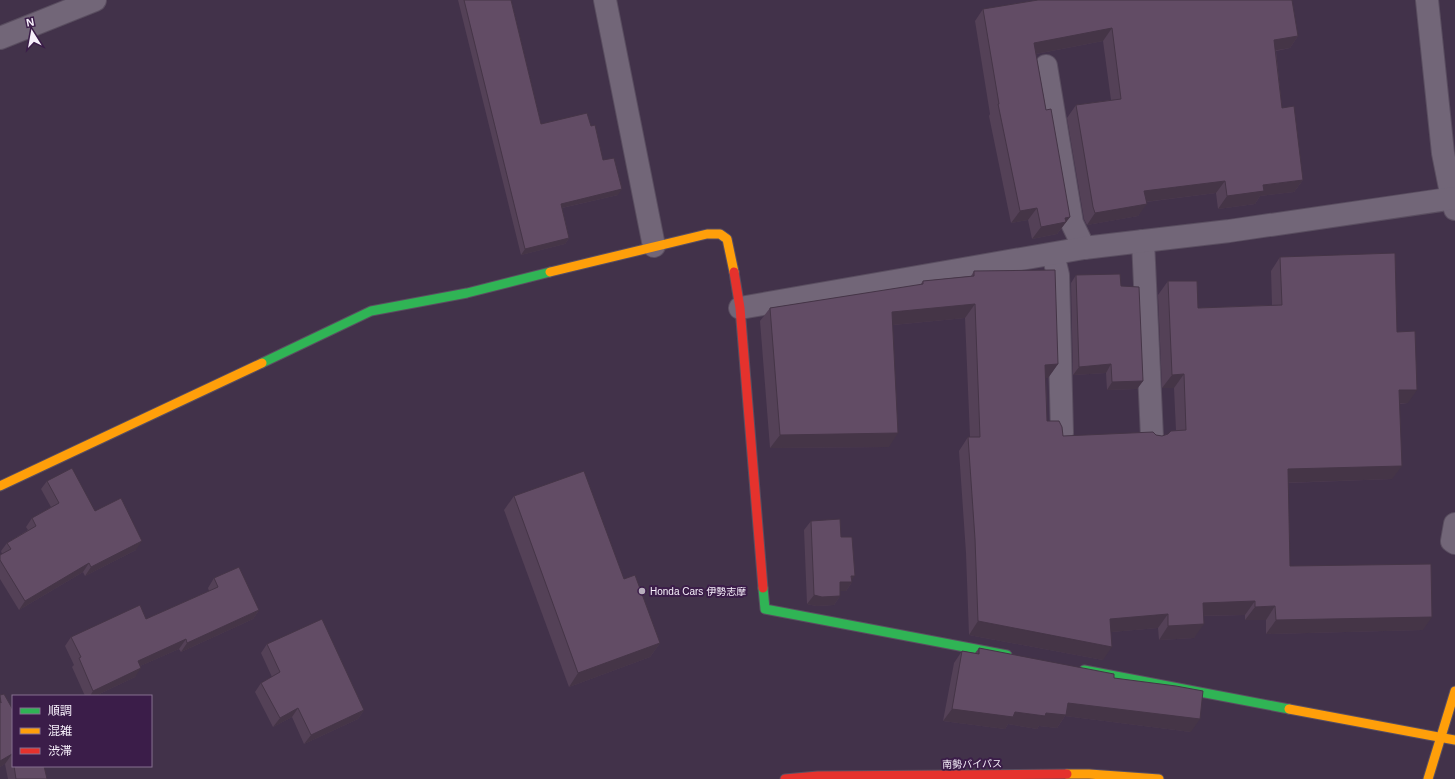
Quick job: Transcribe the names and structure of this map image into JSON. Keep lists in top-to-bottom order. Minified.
{"streets":{"main road":["南勢バイパス"]},"places":["Honda Cars 伊勢志摩"],"legend":["順調","混雑","渋滞"],"north":"top"}
